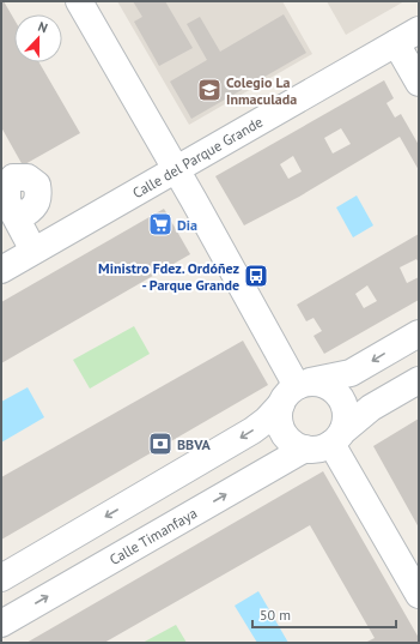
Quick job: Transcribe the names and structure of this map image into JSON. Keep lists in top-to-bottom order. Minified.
{"streets":{"street":["Calle del Parque Grande","Calle Timanfaya"]},"places":{"school or university":["Colegio La Inmaculada"],"supermarket":["Dia"],"bus stop":["Ministro Fdez. Ordóñez - Parque Grande"],"bank":["BBVA"]},"scale_bar":"50 m","north":"top"}
